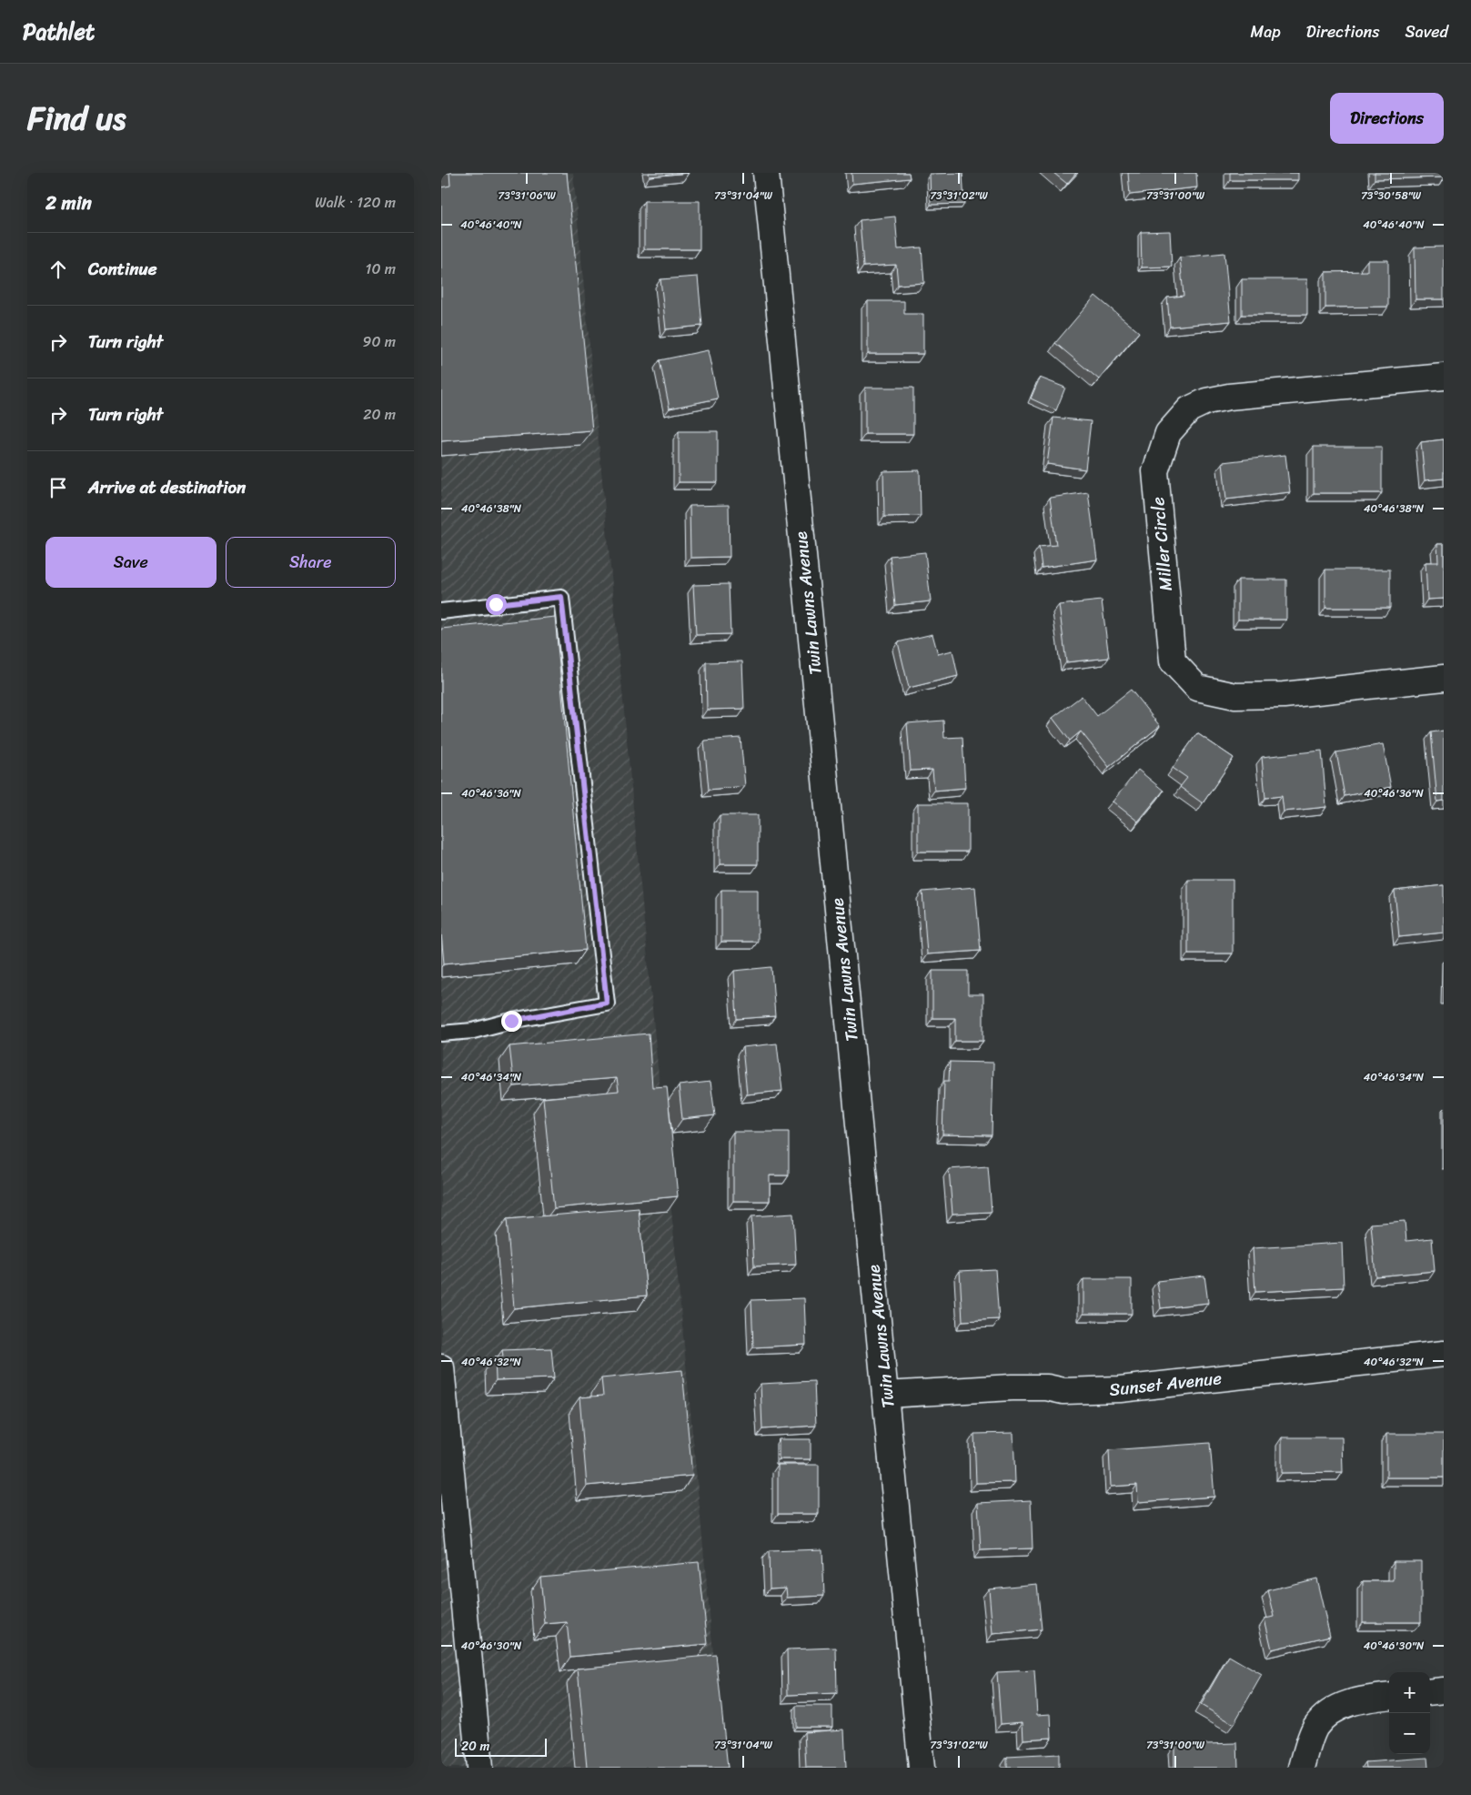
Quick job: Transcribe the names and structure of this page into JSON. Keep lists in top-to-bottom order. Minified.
{"streets":{"street":["Miller Circle","Twin Lawns Avenue","Sunset Avenue"]},"crossings":[["Twin Lawns Avenue","Sunset Avenue"]],"scale_bar":"20 m","page":{"header":"Pathlet","nav":["Map","Directions","Saved"],"title":"Find us","buttons":["Directions",["Save","Share"]],"heading":["2 min","Walk · 120 m"],"list":[["Continue","10 m"],["Turn right","90 m"],["Turn right","20 m"],"Arrive at destination"],"map_buttons":["+","−"],"scale":"20 m"},"coordinates":["73°31'06\"W","73°31'04\"W","73°31'02\"W","73°31'00\"W","73°30'58\"W","40°46'40\"N","40°46'38\"N","40°46'36\"N","40°46'34\"N","40°46'32\"N","40°46'30\"N"]}
